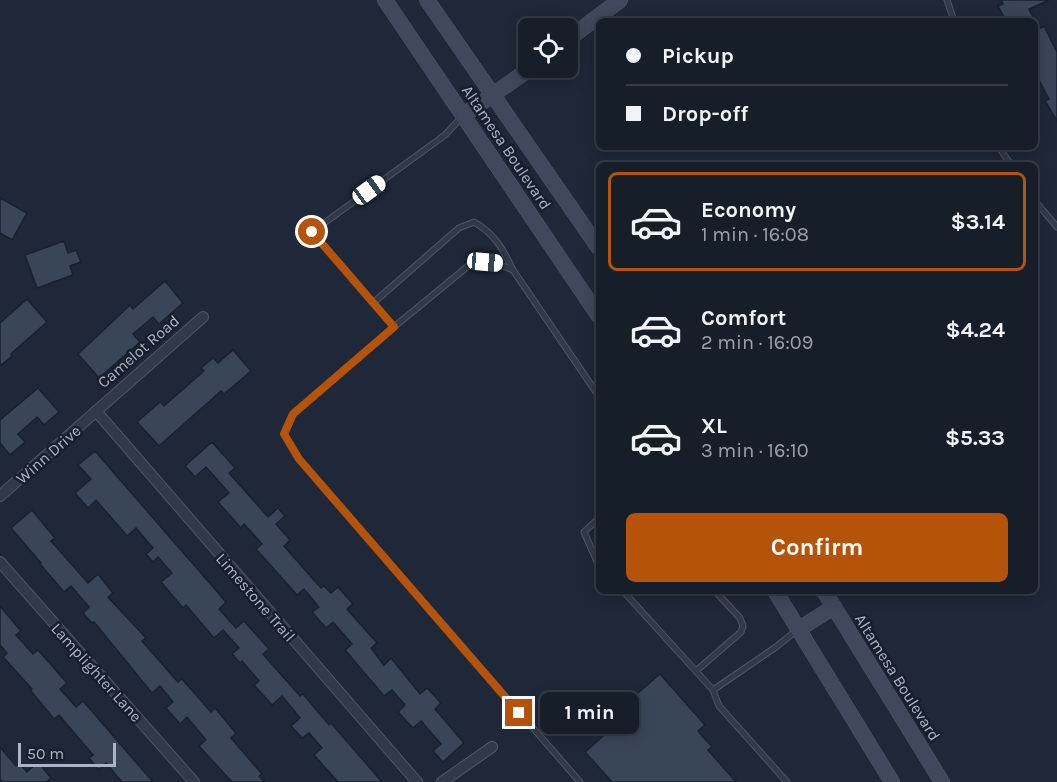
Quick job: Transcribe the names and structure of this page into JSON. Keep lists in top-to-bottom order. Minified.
{"streets":{"main road":["Altamesa Boulevard"],"street":["Camelot Road","Winn Drive","Limestone Trail","Lamplighter Lane"]},"crossings":[["Camelot Road","Winn Drive"],["Camelot Road","Limestone Trail"],["Winn Drive","Limestone Trail"]],"scale_bar":"50 m","page":{"banner":["Pickup","Drop-off"],"list":[{"name":"Economy","note":"1 min · 16:08","value":"$3.14"},{"name":"Comfort","note":"2 min · 16:09","value":"$4.24"},{"name":"XL","note":"3 min · 16:10","value":"$5.33"}],"buttons":"Confirm","bubble":"1 min","scale":"50 m"}}
